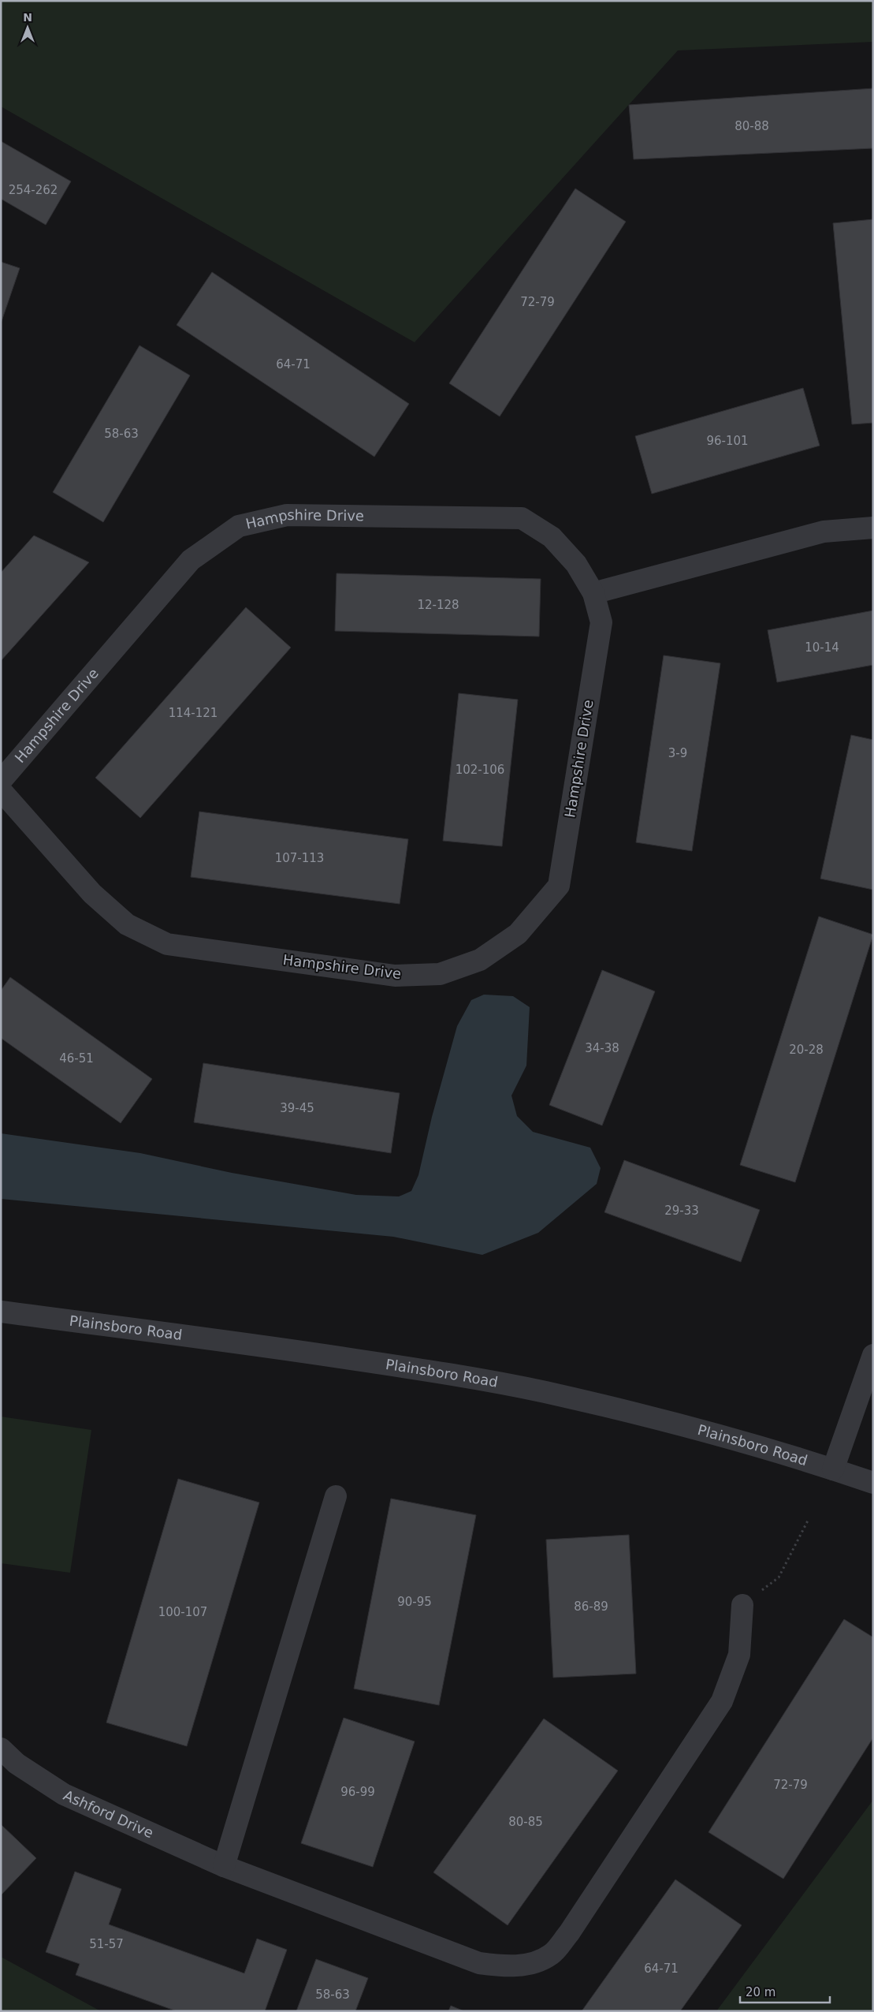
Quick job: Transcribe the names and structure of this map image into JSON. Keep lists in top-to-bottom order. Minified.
{"streets":{"street":["Hampshire Drive","Plainsboro Road","Ashford Drive"]},"house_numbers":["80-88","254-262","72-79","64-71","58-63","96-101","12-128","10-14","114-121","3-9","102-106","107-113","34-38","20-28","46-51","39-45","29-33","90-95","86-89","100-107","72-79","96-99","80-85","51-57","64-71","58-63"],"scale_bar":"20 m","north":"top"}
